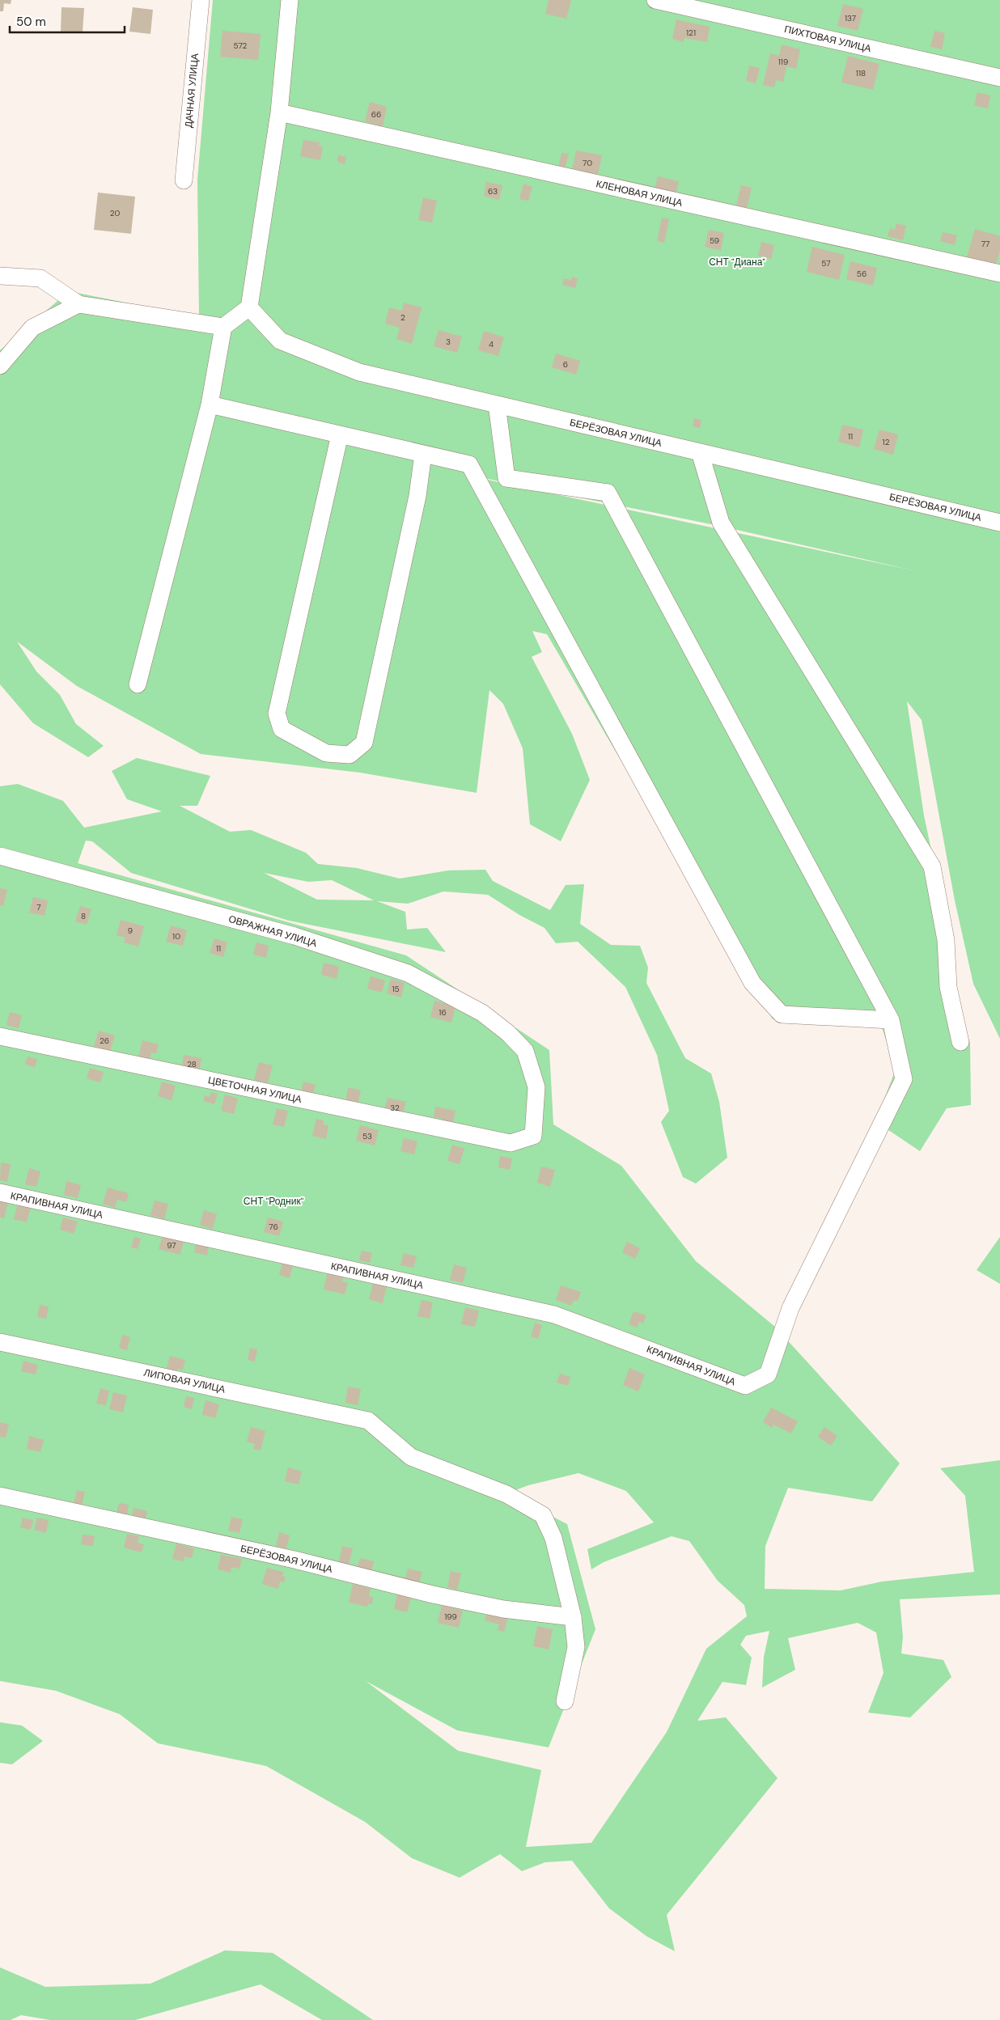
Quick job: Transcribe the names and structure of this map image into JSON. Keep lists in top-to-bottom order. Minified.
{"streets":{"street":["ПИХТОВАЯ УЛИЦА","ДАЧНАЯ УЛИЦА","КЛЕНОВАЯ УЛИЦА","БЕРЁЗОВАЯ УЛИЦА","ОВРАЖНАЯ УЛИЦА","ЦВЕТОЧНАЯ УЛИЦА","КРАПИВНАЯ УЛИЦА","ЛИПОВАЯ УЛИЦА"]},"crossings":[["БЕРЁЗОВАЯ УЛИЦА","ЛИПОВАЯ УЛИЦА"],["ОВРАЖНАЯ УЛИЦА","ЦВЕТОЧНАЯ УЛИЦА"]],"parks":["СНТ \"Диана\"","СНТ \"Родник\""],"house_numbers":["137","121","572","119","118","66","70","63","20","59","77","57","56","2","3","4","6","11","12","7","8","9","10","11","15","16","26","28","32","53","76","97","199"],"scale_bar":"50 m"}
